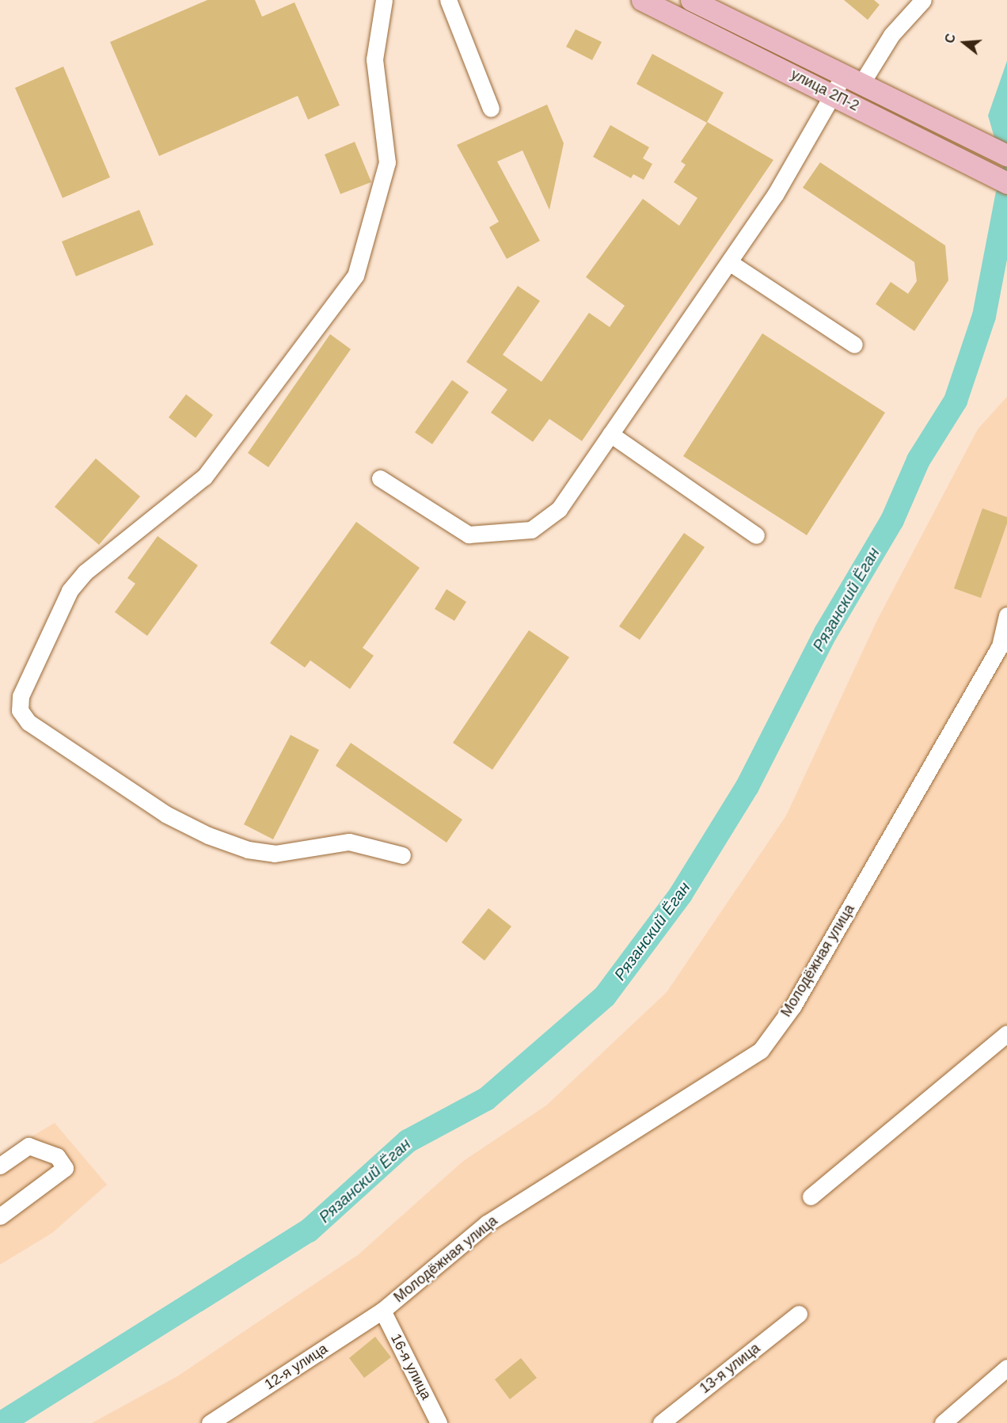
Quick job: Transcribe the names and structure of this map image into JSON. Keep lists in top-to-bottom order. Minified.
{"streets":{"main road":["улица 2П-2"],"street":["Молодёжная улица","12-я улица","16-я улица","13-я улица"]},"crossings":[["Молодёжная улица","12-я улица"],["Молодёжная улица","16-я улица"],["12-я улица","16-я улица"]],"water":["Рязанский Ёган"],"north":"left"}
